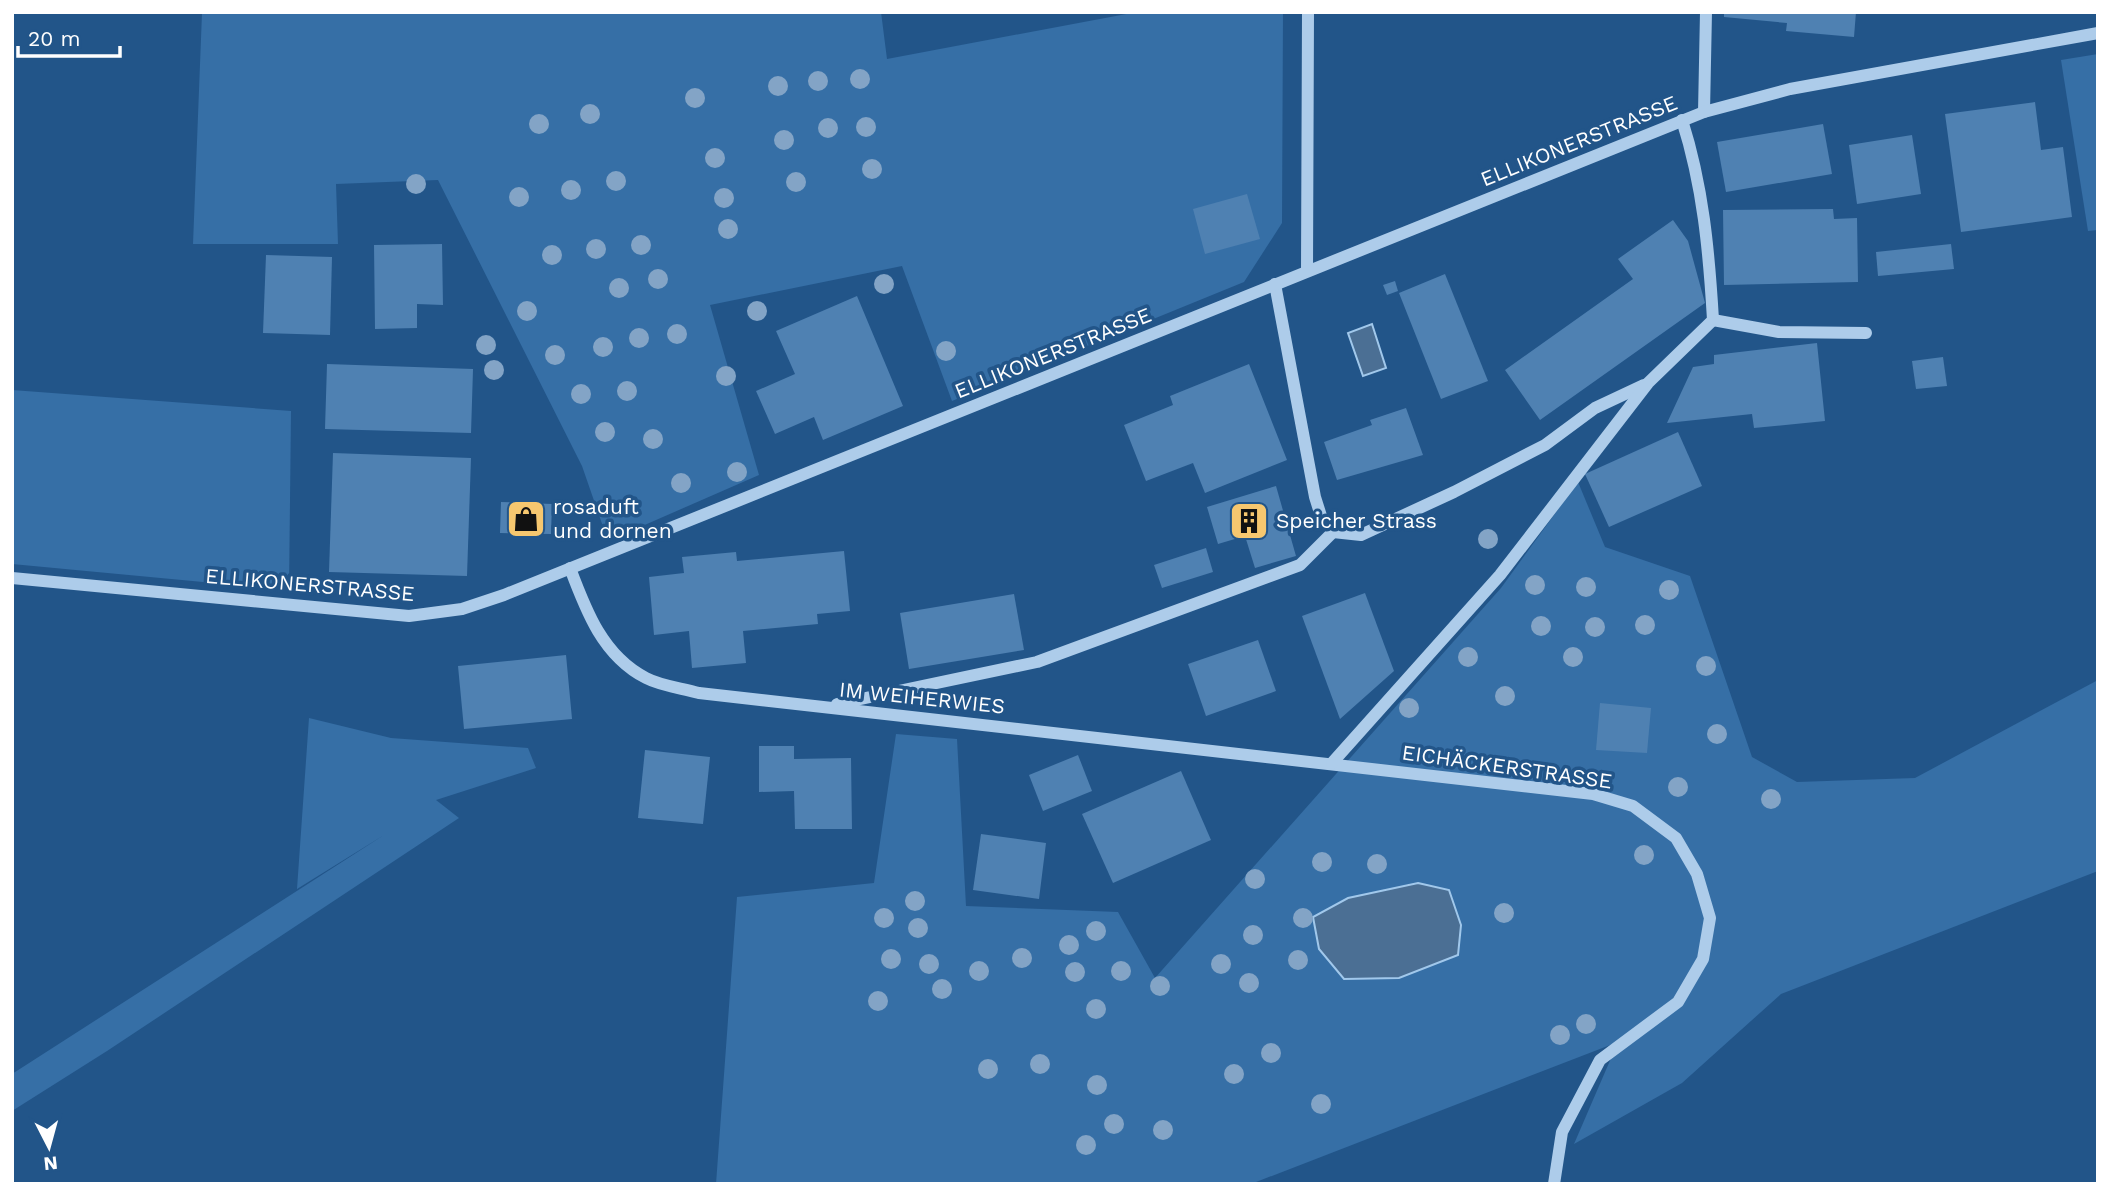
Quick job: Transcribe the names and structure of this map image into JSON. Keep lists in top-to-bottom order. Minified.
{"streets":{"street":["ELLIKONERSTRASSE","IM WEIHERWIES","EICHÄCKERSTRASSE"]},"crossings":[["ELLIKONERSTRASSE","IM WEIHERWIES"],["IM WEIHERWIES","EICHÄCKERSTRASSE"]],"places":{"shop":["rosaduft und dornen"],"building":["Speicher Strass"]},"scale_bar":"20 m","north":"bottom"}
